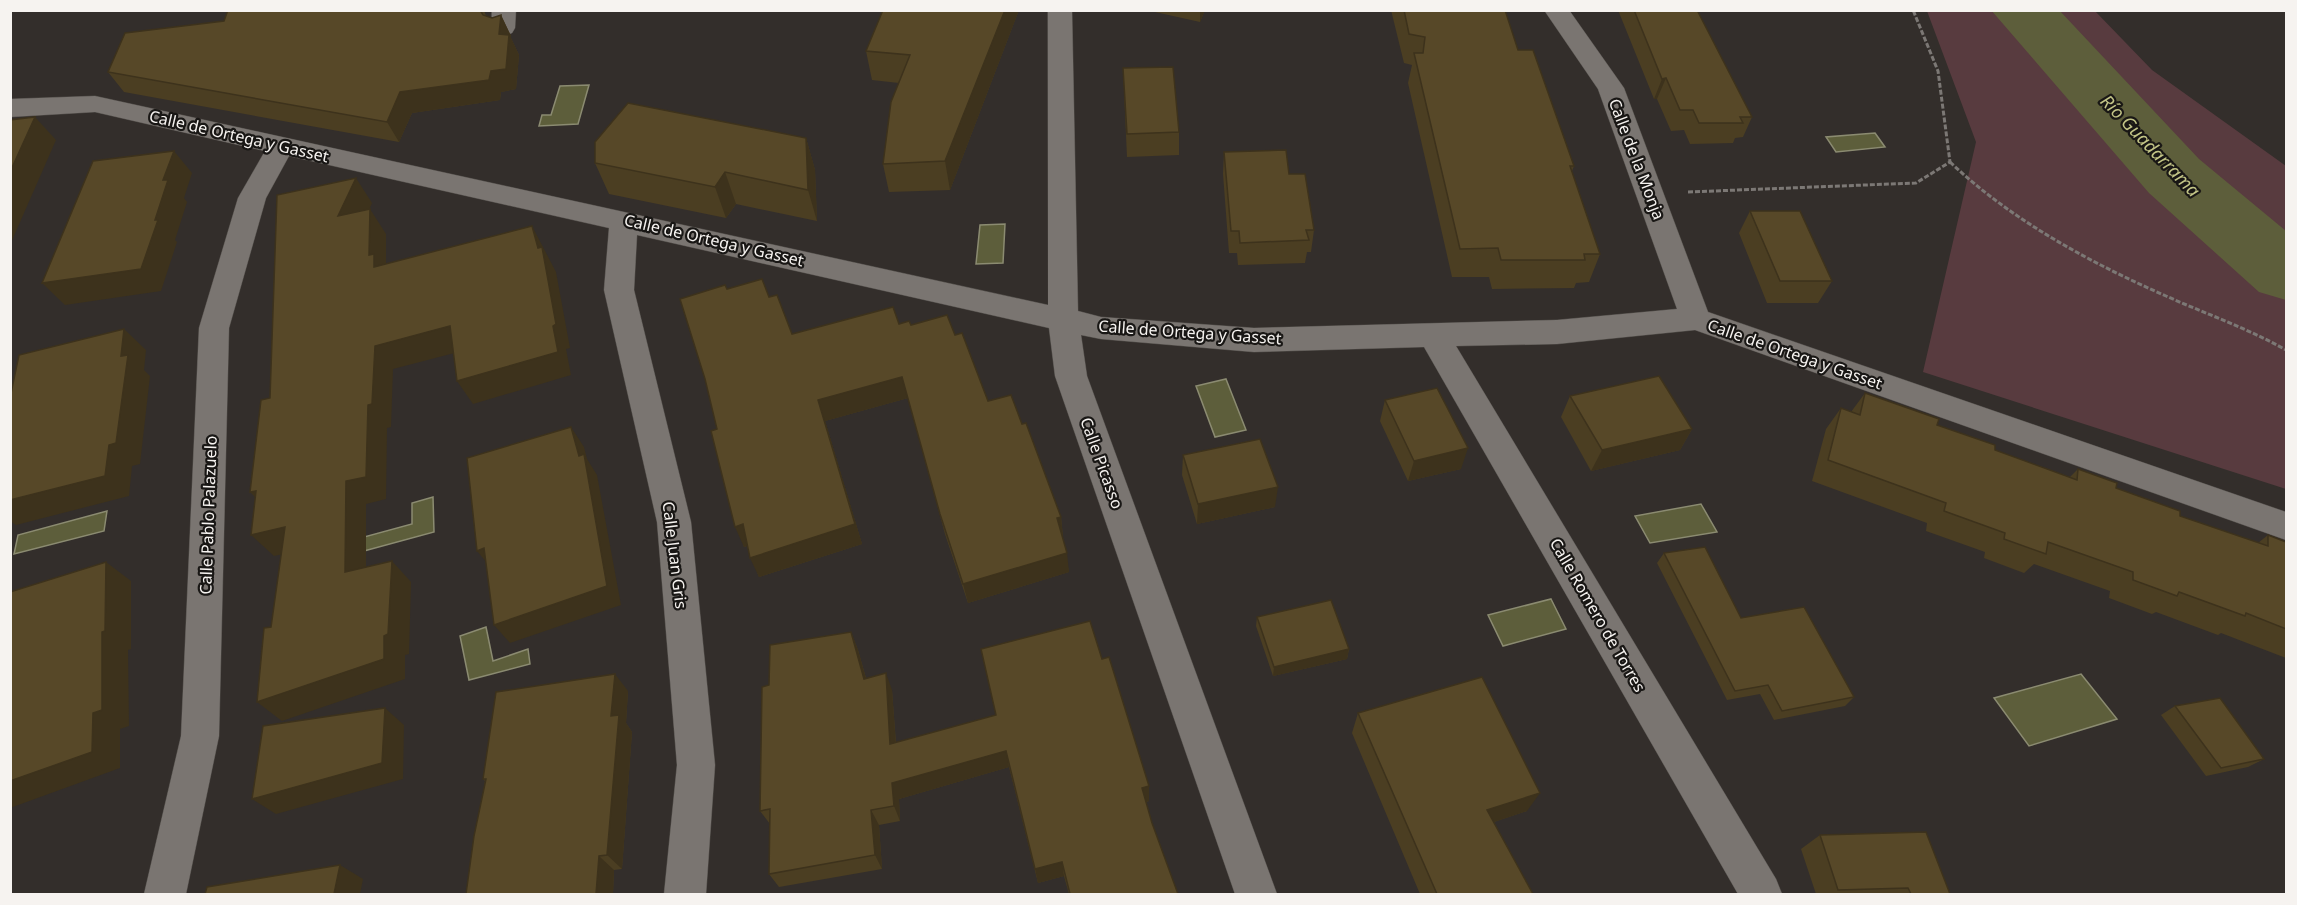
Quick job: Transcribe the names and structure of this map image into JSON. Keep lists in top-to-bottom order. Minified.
{"streets":{"street":["Calle de Ortega y Gasset","Calle de la Monja","Calle Picasso","Calle Pablo Palazuelo","Calle Juan Gris","Calle Romero de Torres"]},"crossings":[["Calle de Ortega y Gasset","Calle de la Monja"],["Calle de Ortega y Gasset","Calle Picasso"],["Calle de Ortega y Gasset","Calle Pablo Palazuelo"],["Calle de Ortega y Gasset","Calle Juan Gris"],["Calle de Ortega y Gasset","Calle Romero de Torres"]],"water":["Río Guadarrama"]}
